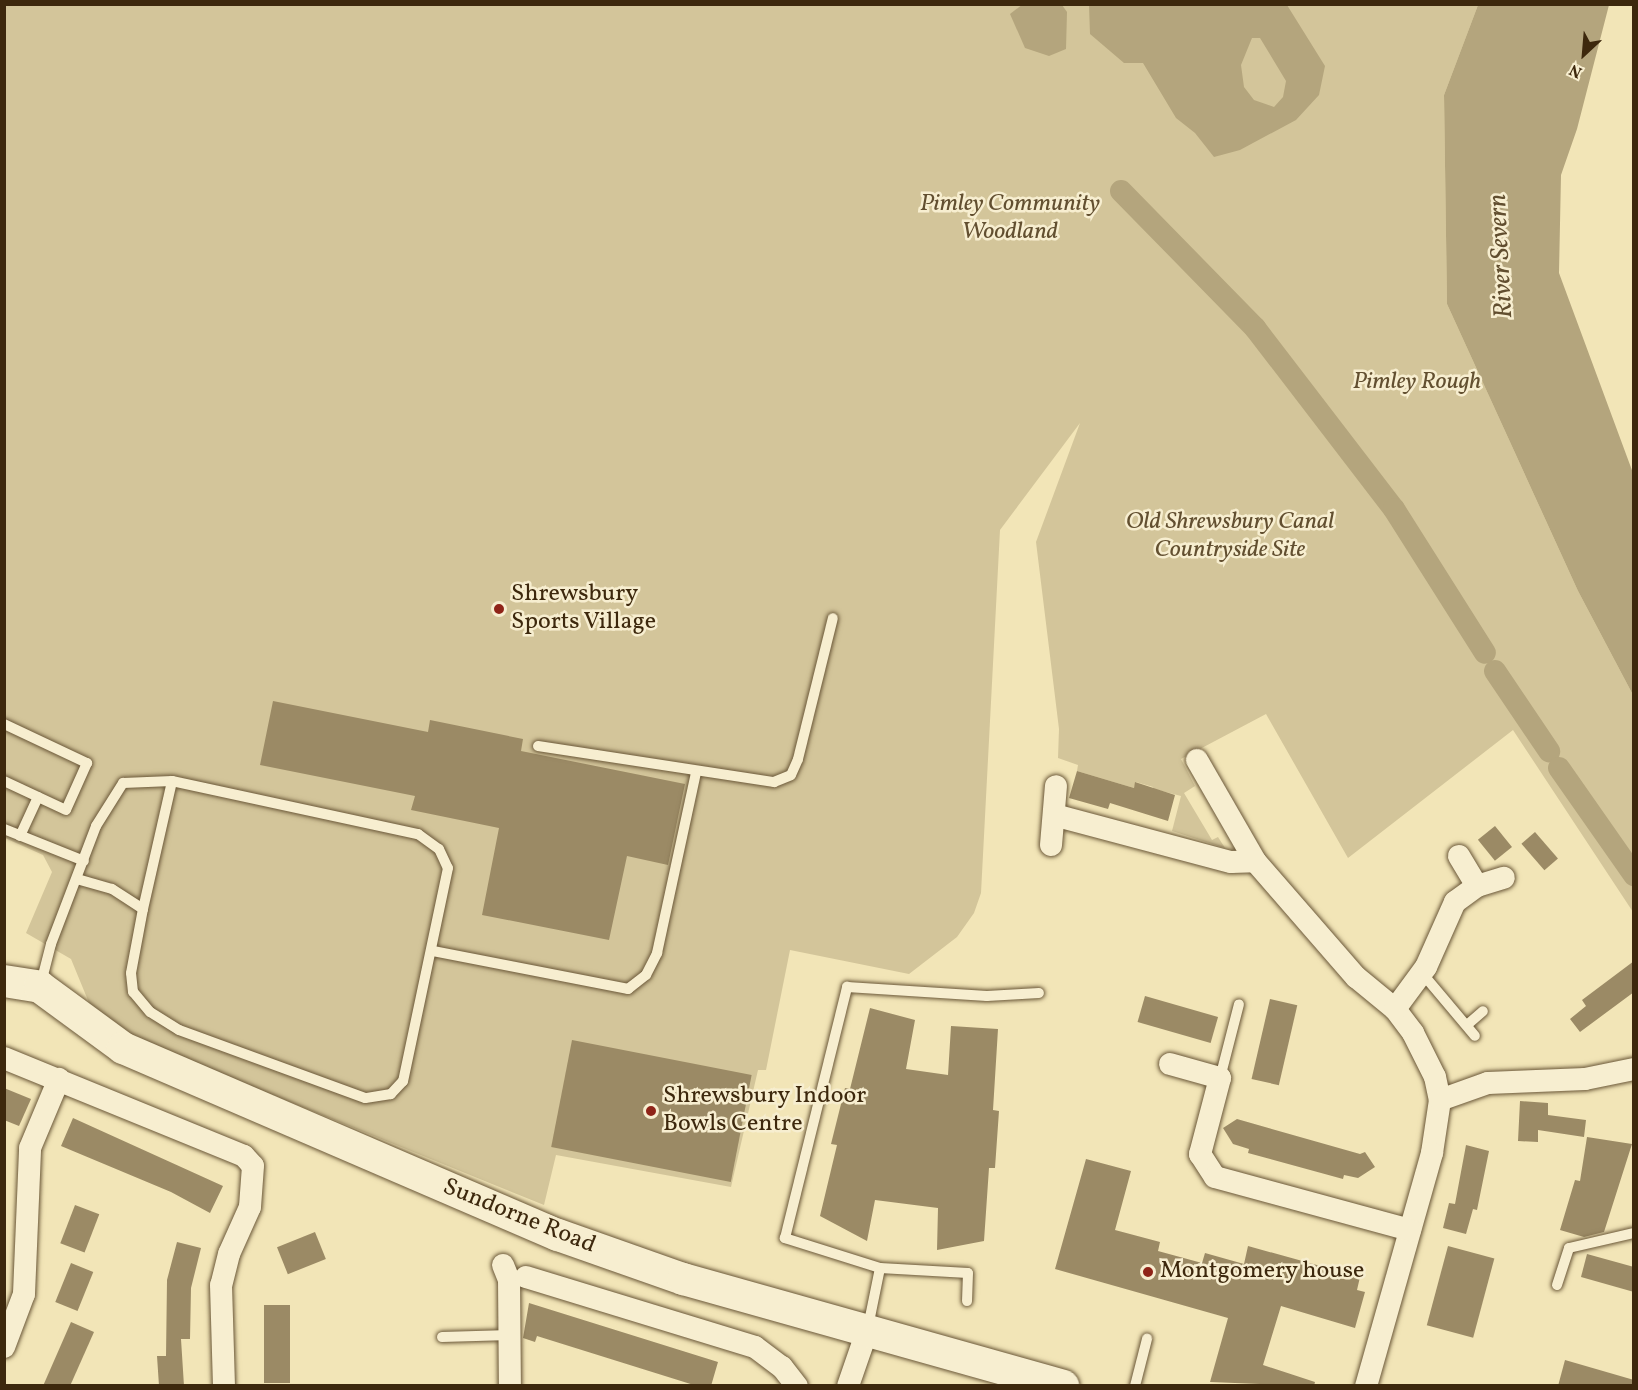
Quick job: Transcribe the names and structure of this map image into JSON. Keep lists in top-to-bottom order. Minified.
{"streets":{"main road":["Sundorne Road"]},"water":["River Severn"],"parks":["Pimley Community Woodland","Pimley Rough","Old Shrewsbury Canal Countryside Site"],"places":["Shrewsbury Sports Village","Shrewsbury Indoor Bowls Centre","Montgomery house"],"north":"bottom left"}
